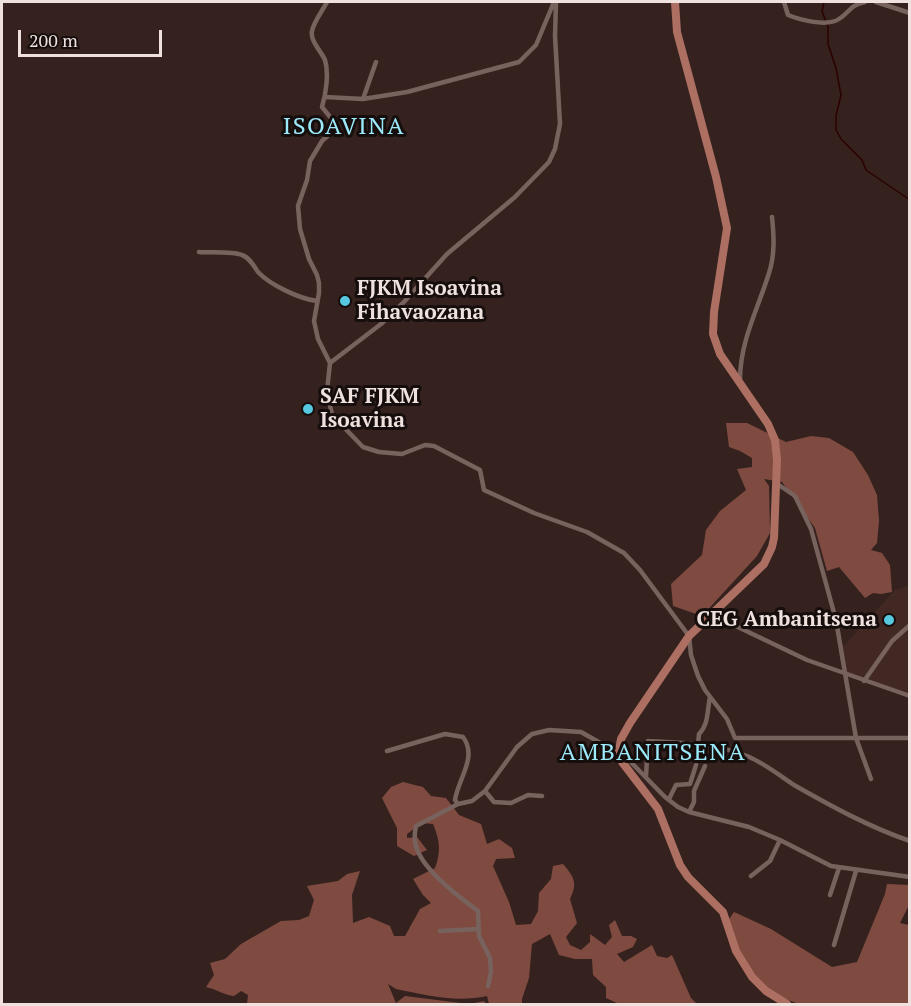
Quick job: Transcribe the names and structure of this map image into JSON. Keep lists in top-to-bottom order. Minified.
{"districts":["ISOAVINA","AMBANITSENA"],"places":["FJKM Isoavina Fihavaozana","SAF FJKM Isoavina","CEG Ambanitsena"],"scale_bar":"200 m"}
